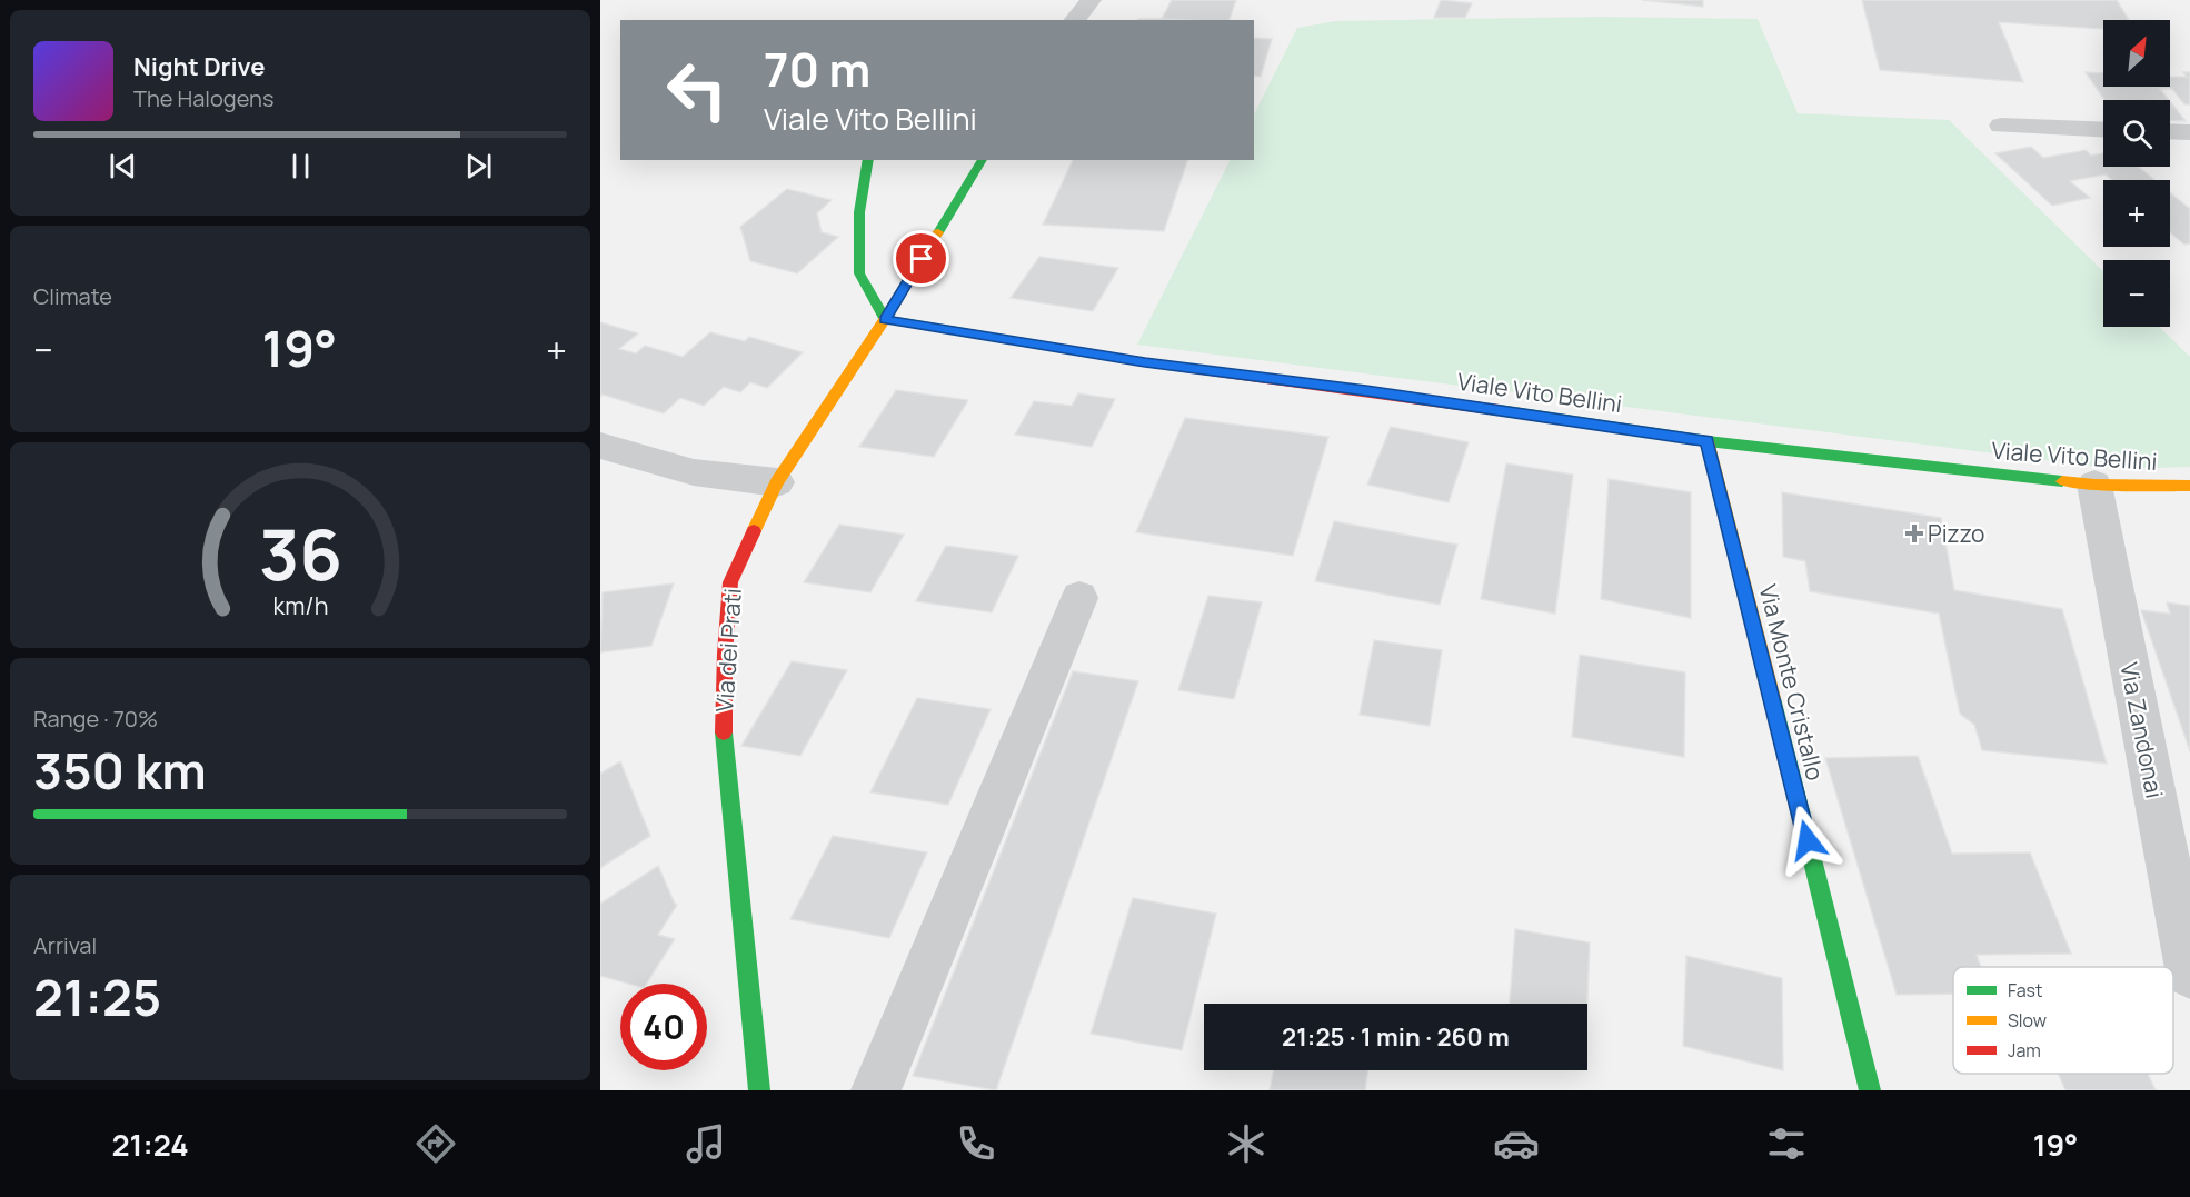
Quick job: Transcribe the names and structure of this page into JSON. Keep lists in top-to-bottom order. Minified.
{"streets":{"street":["Viale Vito Bellini","Via dei Prati","Via Monte Cristallo","Via Zandonai"]},"crossings":[["Viale Vito Bellini","Via dei Prati"],["Viale Vito Bellini","Via Monte Cristallo"],["Viale Vito Bellini","Via Zandonai"]],"places":{"health":["Pizzo"]},"legend":["Fast","Slow","Jam"],"north":"top right","page":{"map_buttons":["+","−"],"turn":["70 m","Viale Vito Bellini"],"song":["Night Drive","The Halogens"],"tile":["Climate",["Range · 70%","350 km"],["Arrival","21:25"]],"heat":["−","19°","+"],"limit":"40","trip":"21:25 · 1 min · 260 m","tabs":["21:24","19°"],"gauge":["36","km/h"]}}
